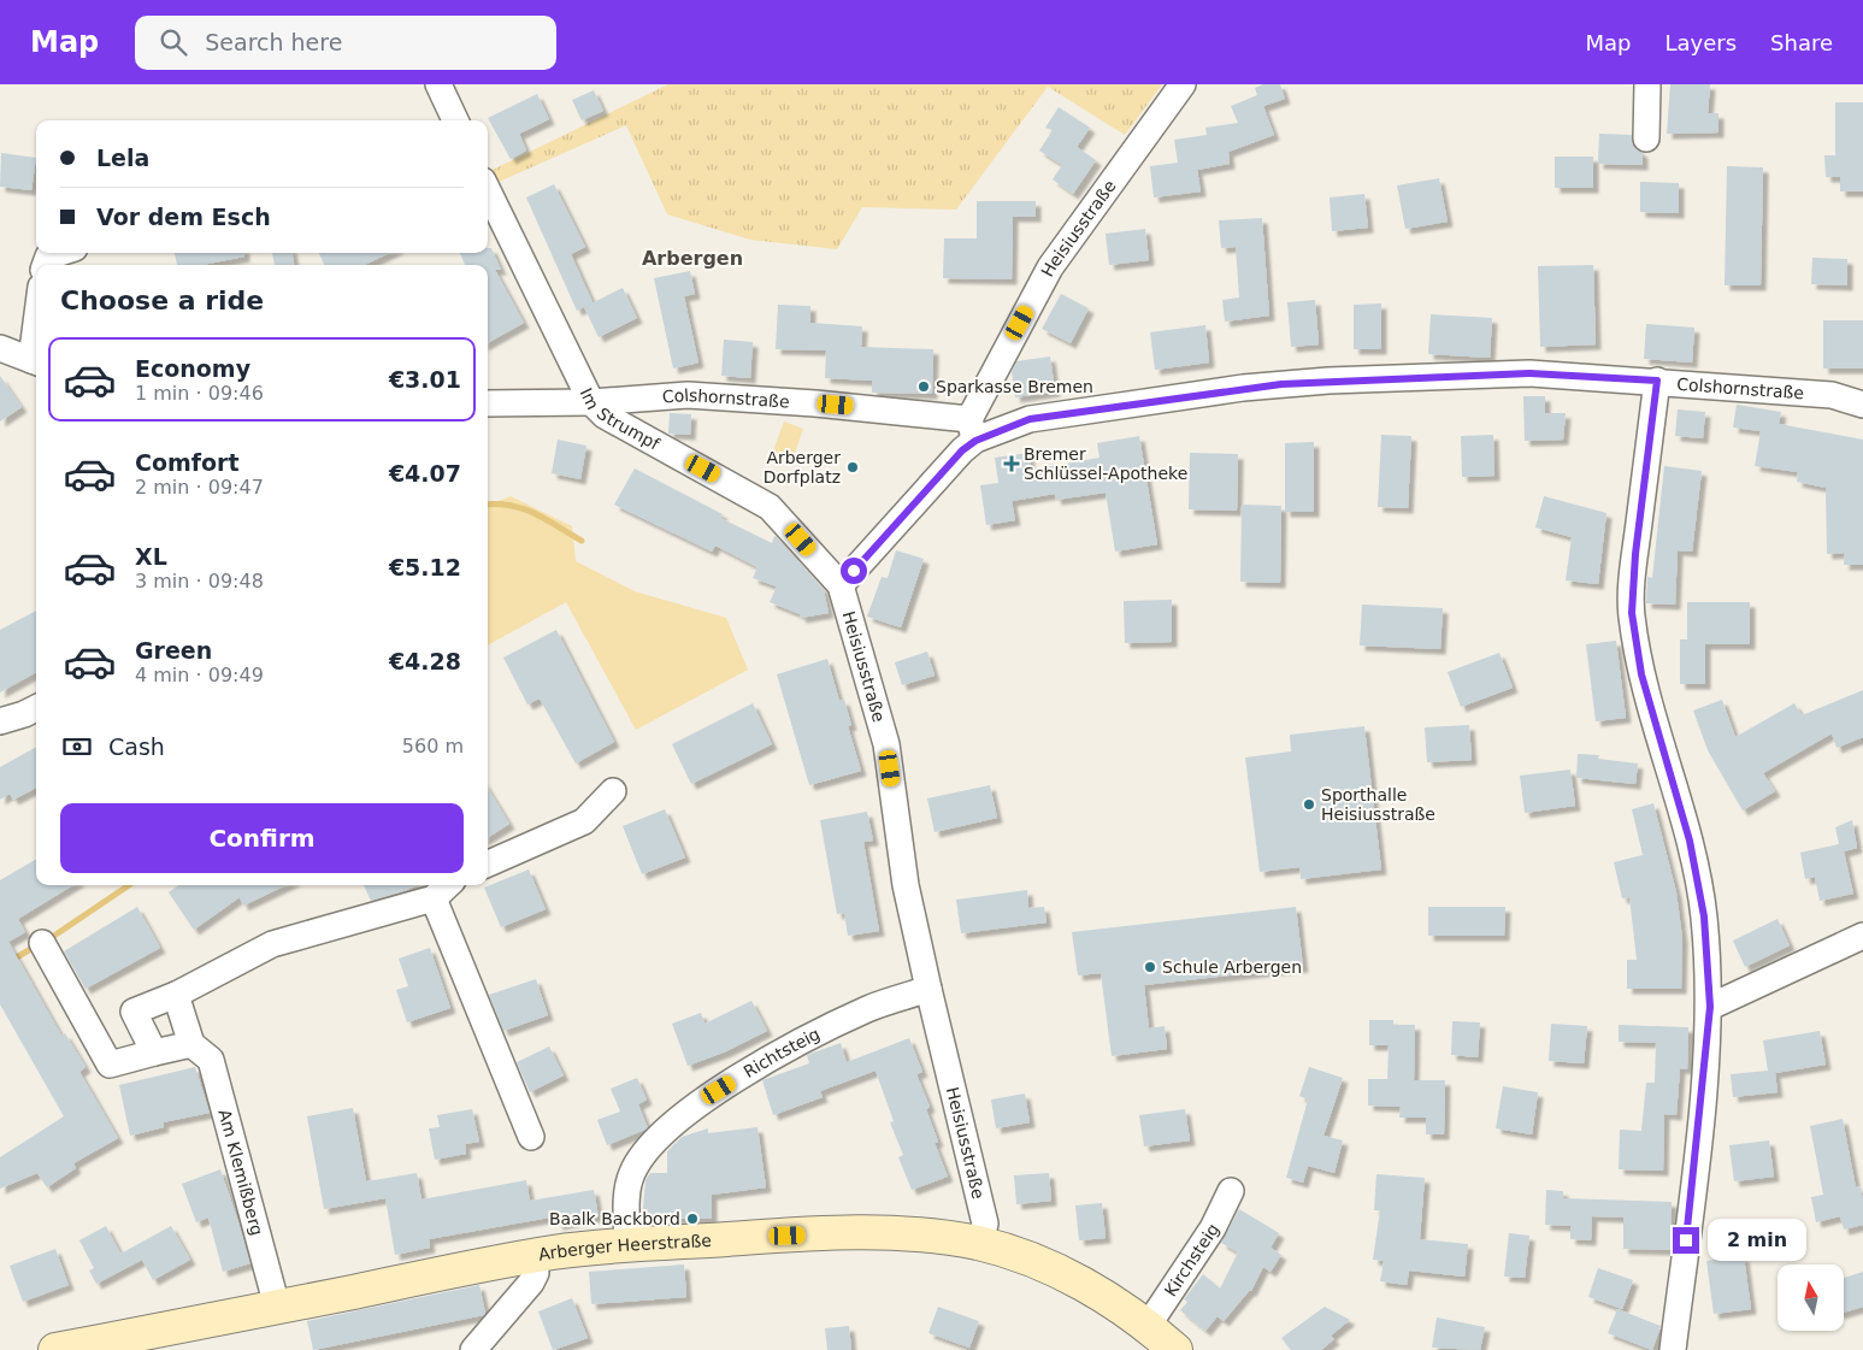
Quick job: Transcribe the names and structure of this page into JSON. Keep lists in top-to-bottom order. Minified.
{"streets":{"main road":["Arberger Heerstraße"],"street":["Heisiusstraße","Colshornstraße","Im Strumpf","Richtsteig","Am Klemißberg","Kirchsteig"]},"crossings":[["Heisiusstraße","Colshornstraße"],["Heisiusstraße","Im Strumpf"],["Heisiusstraße","Richtsteig"],["Heisiusstraße","Arberger Heerstraße"],["Colshornstraße","Im Strumpf"],["Richtsteig","Arberger Heerstraße"],["Am Klemißberg","Arberger Heerstraße"],["Arberger Heerstraße","Kirchsteig"]],"districts":["Arbergen"],"places":{"other":["Sparkasse Bremen","Arberger Dorfplatz","Sporthalle Heisiusstraße","Schule Arbergen","Baalk Backbord"],"health":["Bremer Schlüssel-Apotheke"]},"north":"top","page":{"header":"Map","search":"Search here","nav":["Map","Layers","Share"],"banner":["Lela","Vor dem Esch"],"heading":"Choose a ride","list":[{"name":"Economy","note":"1 min · 09:46","value":"€3.01"},{"name":"Comfort","note":"2 min · 09:47","value":"€4.07"},{"name":"XL","note":"3 min · 09:48","value":"€5.12"},{"name":"Green","note":"4 min · 09:49","value":"€4.28"}],"pay":["Cash","560 m"],"buttons":"Confirm","bubble":"2 min"}}
